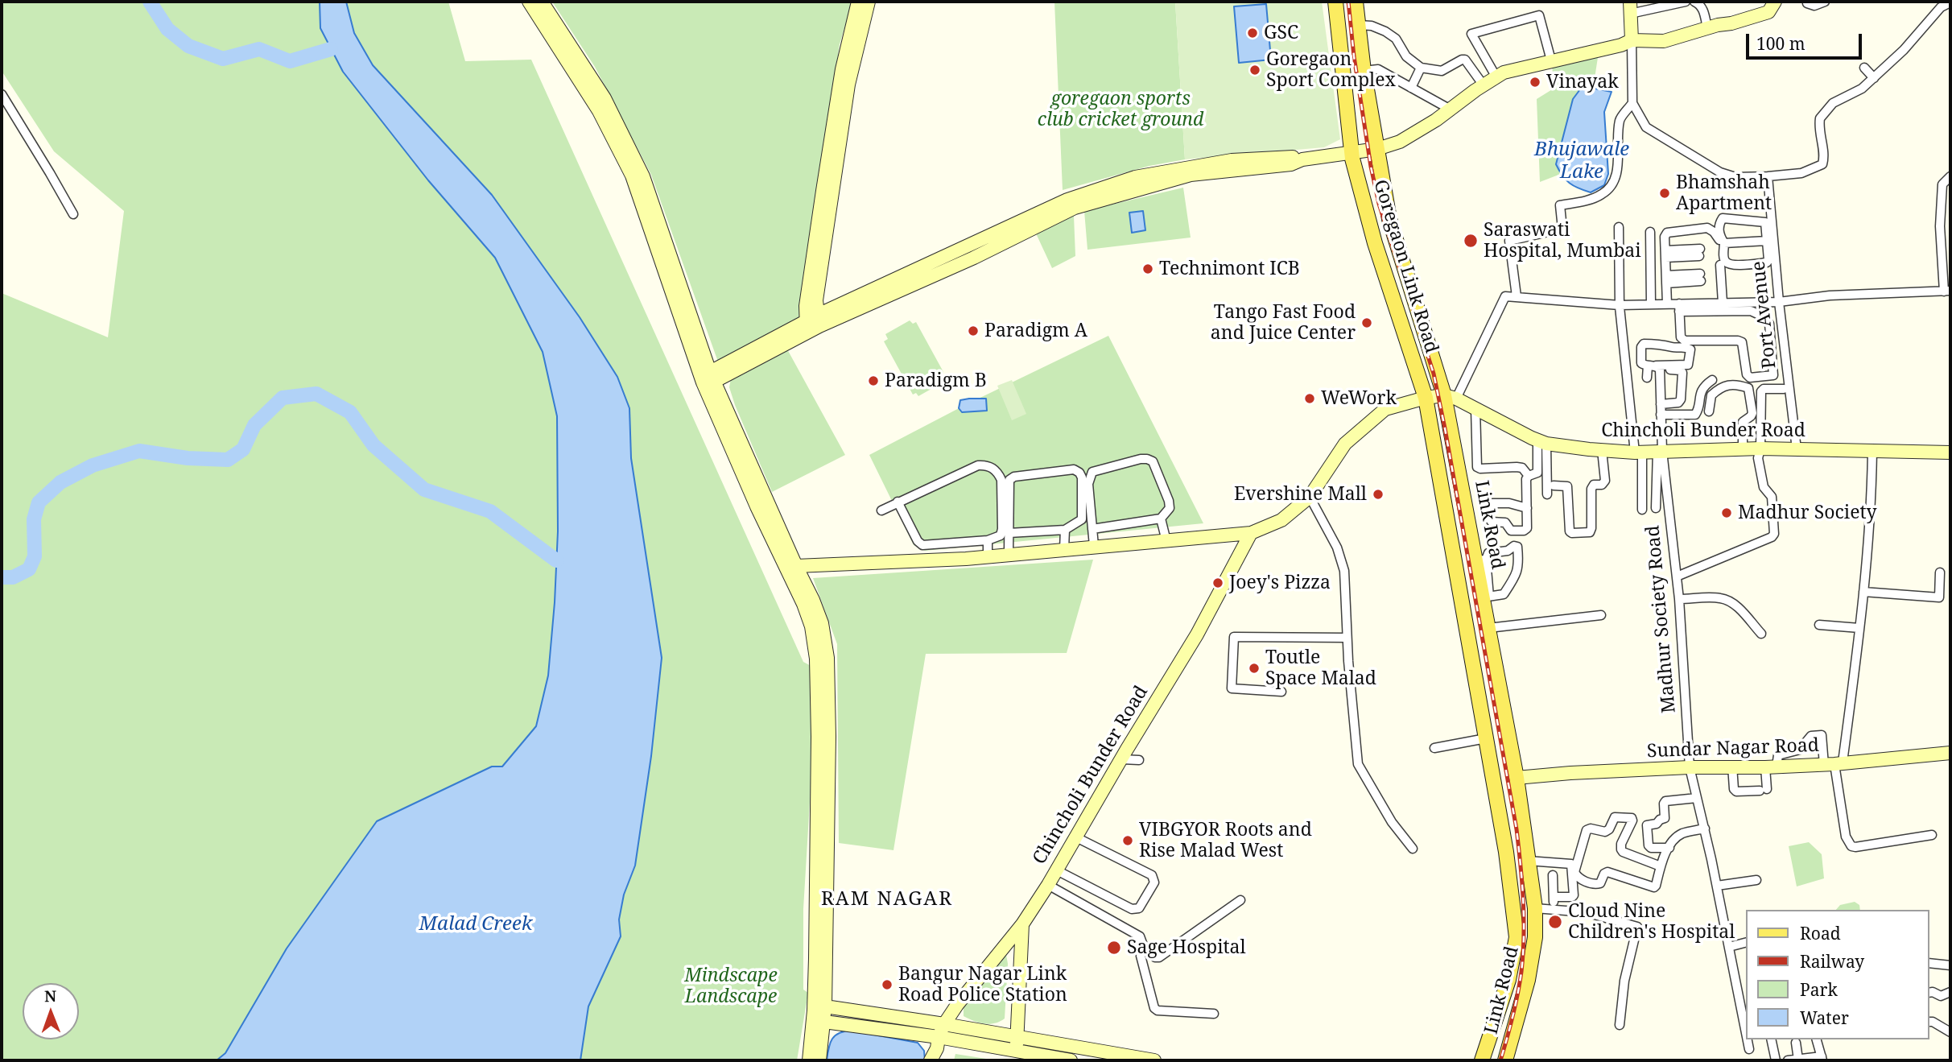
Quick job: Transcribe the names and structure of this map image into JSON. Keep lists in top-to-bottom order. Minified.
{"streets":{"main road":["Goregaon Link Road","Link Road"],"street":["Port Avenue","Chincholi Bunder Road","Madhur Society Road","Sundar Nagar Road"]},"crossings":[["Goregaon Link Road","Link Road"],["Port Avenue","Chincholi Bunder Road"],["Chincholi Bunder Road","Link Road"],["Chincholi Bunder Road","Madhur Society Road"],["Link Road","Sundar Nagar Road"],["Madhur Society Road","Sundar Nagar Road"]],"districts":["RAM NAGAR"],"water":["Bhujawale Lake","Malad Creek"],"parks":["goregaon sports club cricket ground","Mindscape Landscape"],"places":["GSC","Goregaon Sport Complex","Vinayak","Bhamshah Apartment","Saraswati Hospital, Mumbai","Technimont ICB","Tango Fast Food and Juice Center","Paradigm A","Paradigm B","WeWork","Evershine Mall","Madhur Society","Joey's Pizza","Toutle Space Malad","VIBGYOR Roots and Rise Malad West","Cloud Nine Children's Hospital","Sage Hospital","Bangur Nagar Link Road Police Station"],"legend":["Road","Railway","Park","Water"],"scale_bar":"100 m","north":"top"}
